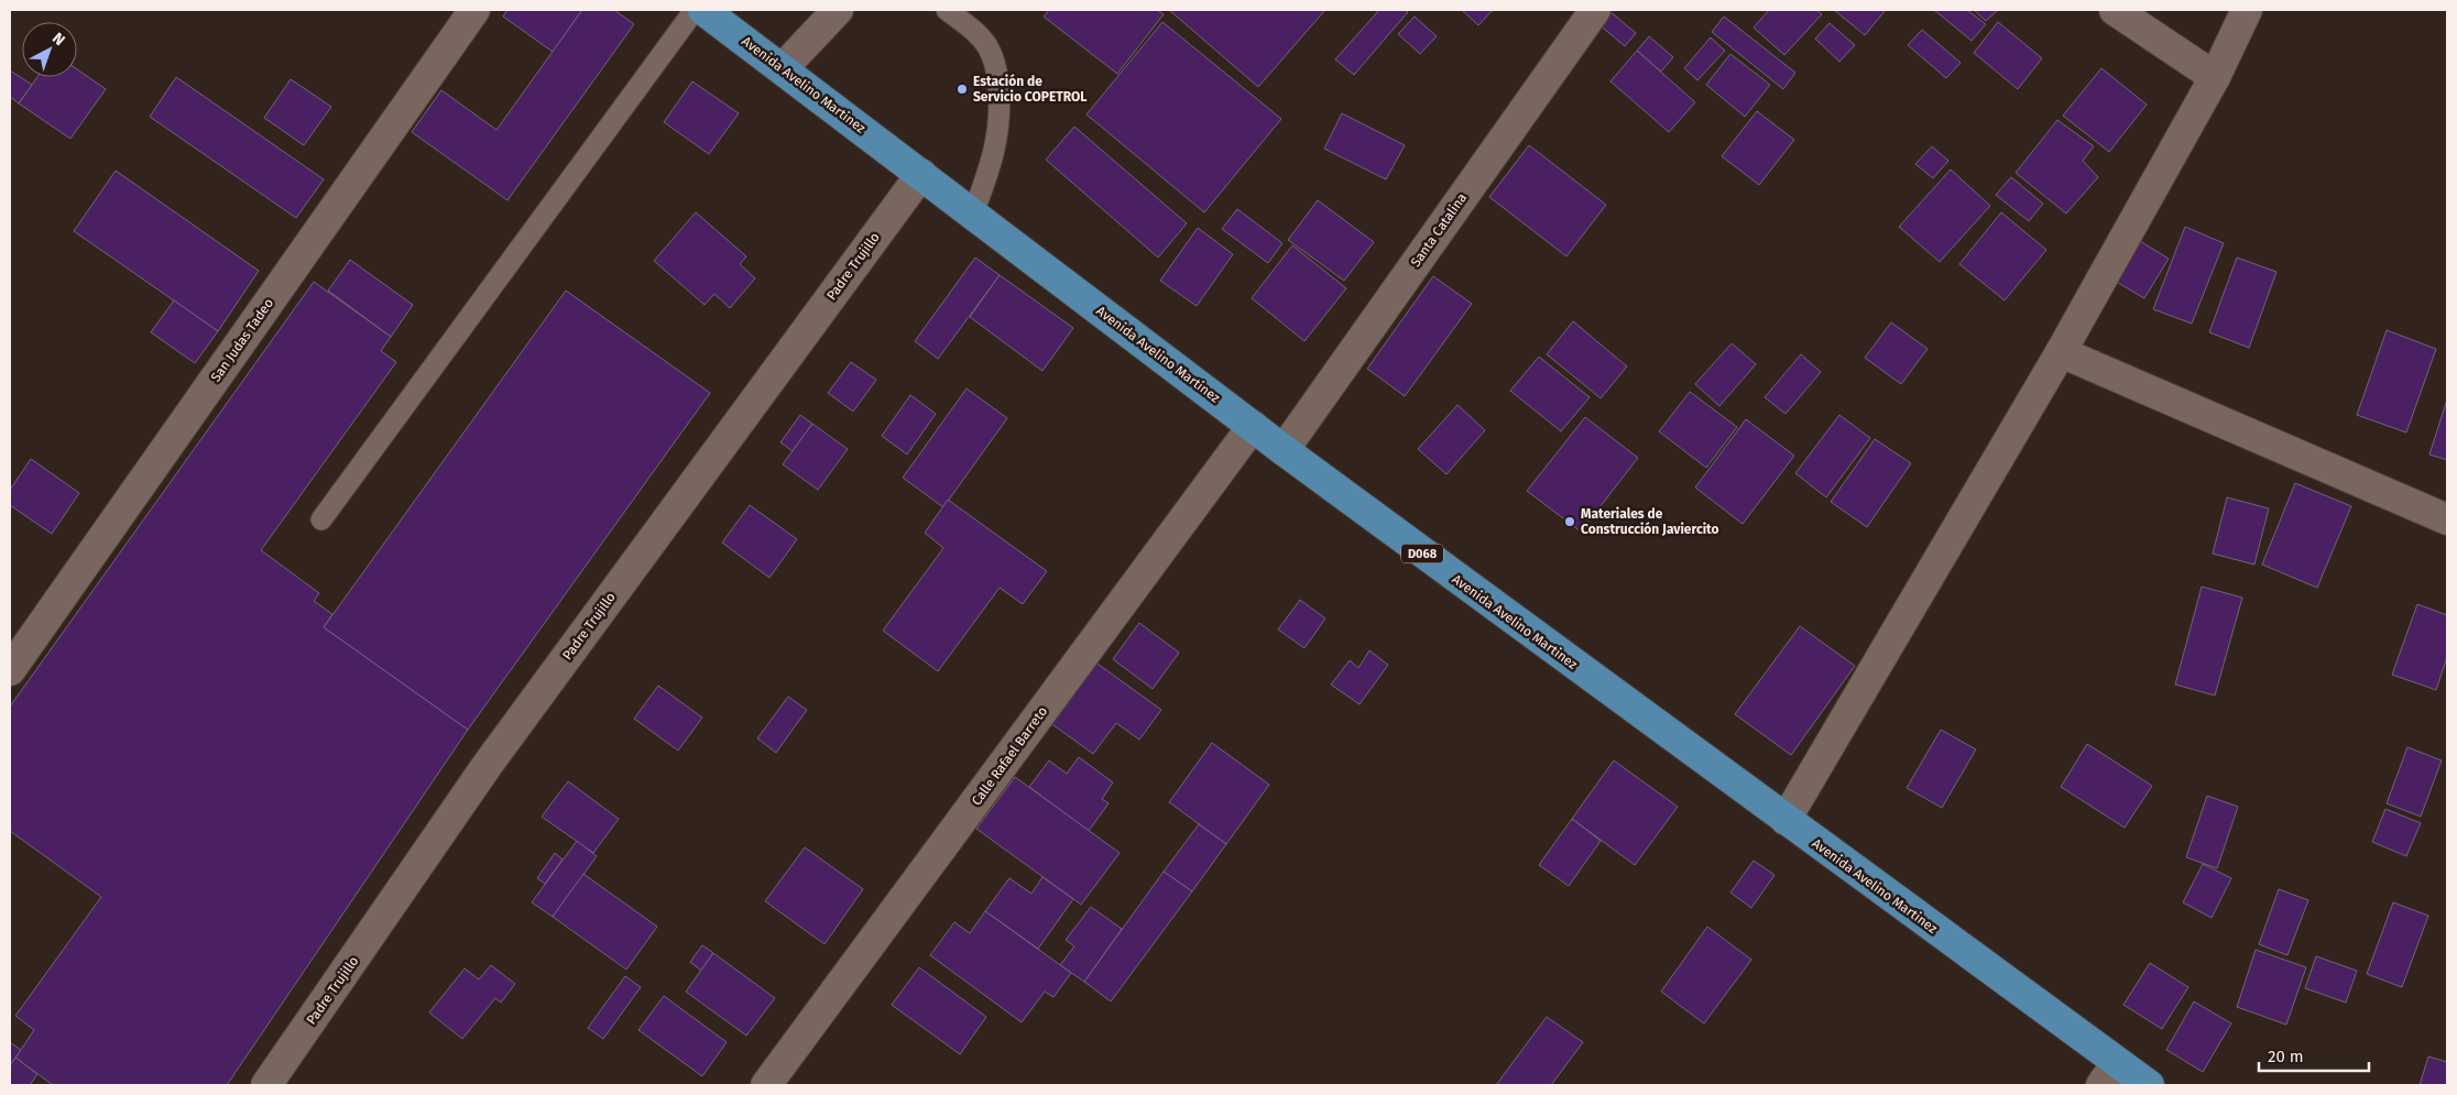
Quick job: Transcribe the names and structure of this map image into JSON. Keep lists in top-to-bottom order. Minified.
{"streets":{"main road":["Avenida Avelino Martinez","D068"],"street":["Santa Catalina","Padre Trujillo","San Judas Tadeo","Calle Rafael Barreto"]},"crossings":[["Avenida Avelino Martinez","Santa Catalina"],["Avenida Avelino Martinez","Padre Trujillo"],["Avenida Avelino Martinez","Calle Rafael Barreto"]],"places":["Estación de Servicio COPETROL","Materiales de Construcción Javiercito"],"scale_bar":"20 m","north":"top right"}
